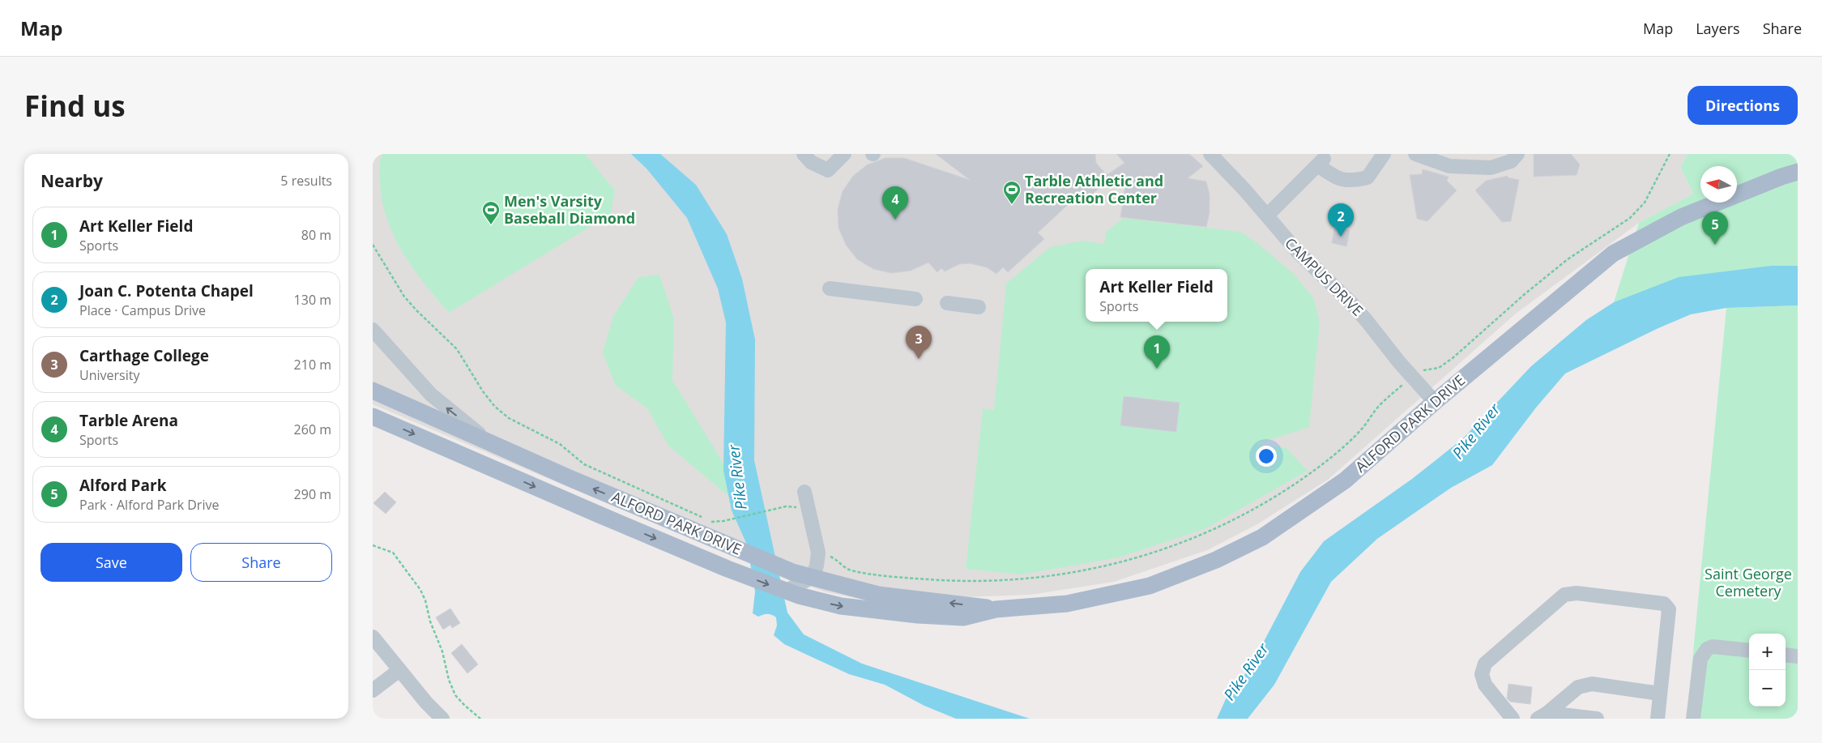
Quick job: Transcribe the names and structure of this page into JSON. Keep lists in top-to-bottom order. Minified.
{"streets":{"main road":["ALFORD PARK DRIVE"],"street":["CAMPUS DRIVE"]},"crossings":[["CAMPUS DRIVE","ALFORD PARK DRIVE"]],"water":["Pike River"],"parks":["Saint George Cemetery"],"places":{"sports":["Tarble Athletic and Recreation Center","Men's Varsity Baseball Diamond"]},"north":"left","page":{"header":"Map","nav":["Map","Layers","Share"],"buttons":["Directions",["Save","Share"]],"title":"Find us","heading":["Nearby","5 results"],"pins":["4","2","5","3","1"],"list":[{"mark":"1","name":"Art Keller Field","note":"Sports","value":"80 m"},{"mark":"2","name":"Joan C. Potenta Chapel","note":"Place · Campus Drive","value":"130 m"},{"mark":"3","name":"Carthage College","note":"University","value":"210 m"},{"mark":"4","name":"Tarble Arena","note":"Sports","value":"260 m"},{"mark":"5","name":"Alford Park","note":"Park · Alford Park Drive","value":"290 m"}],"popup":["Art Keller Field","Sports"],"map_buttons":["+","−"]}}
